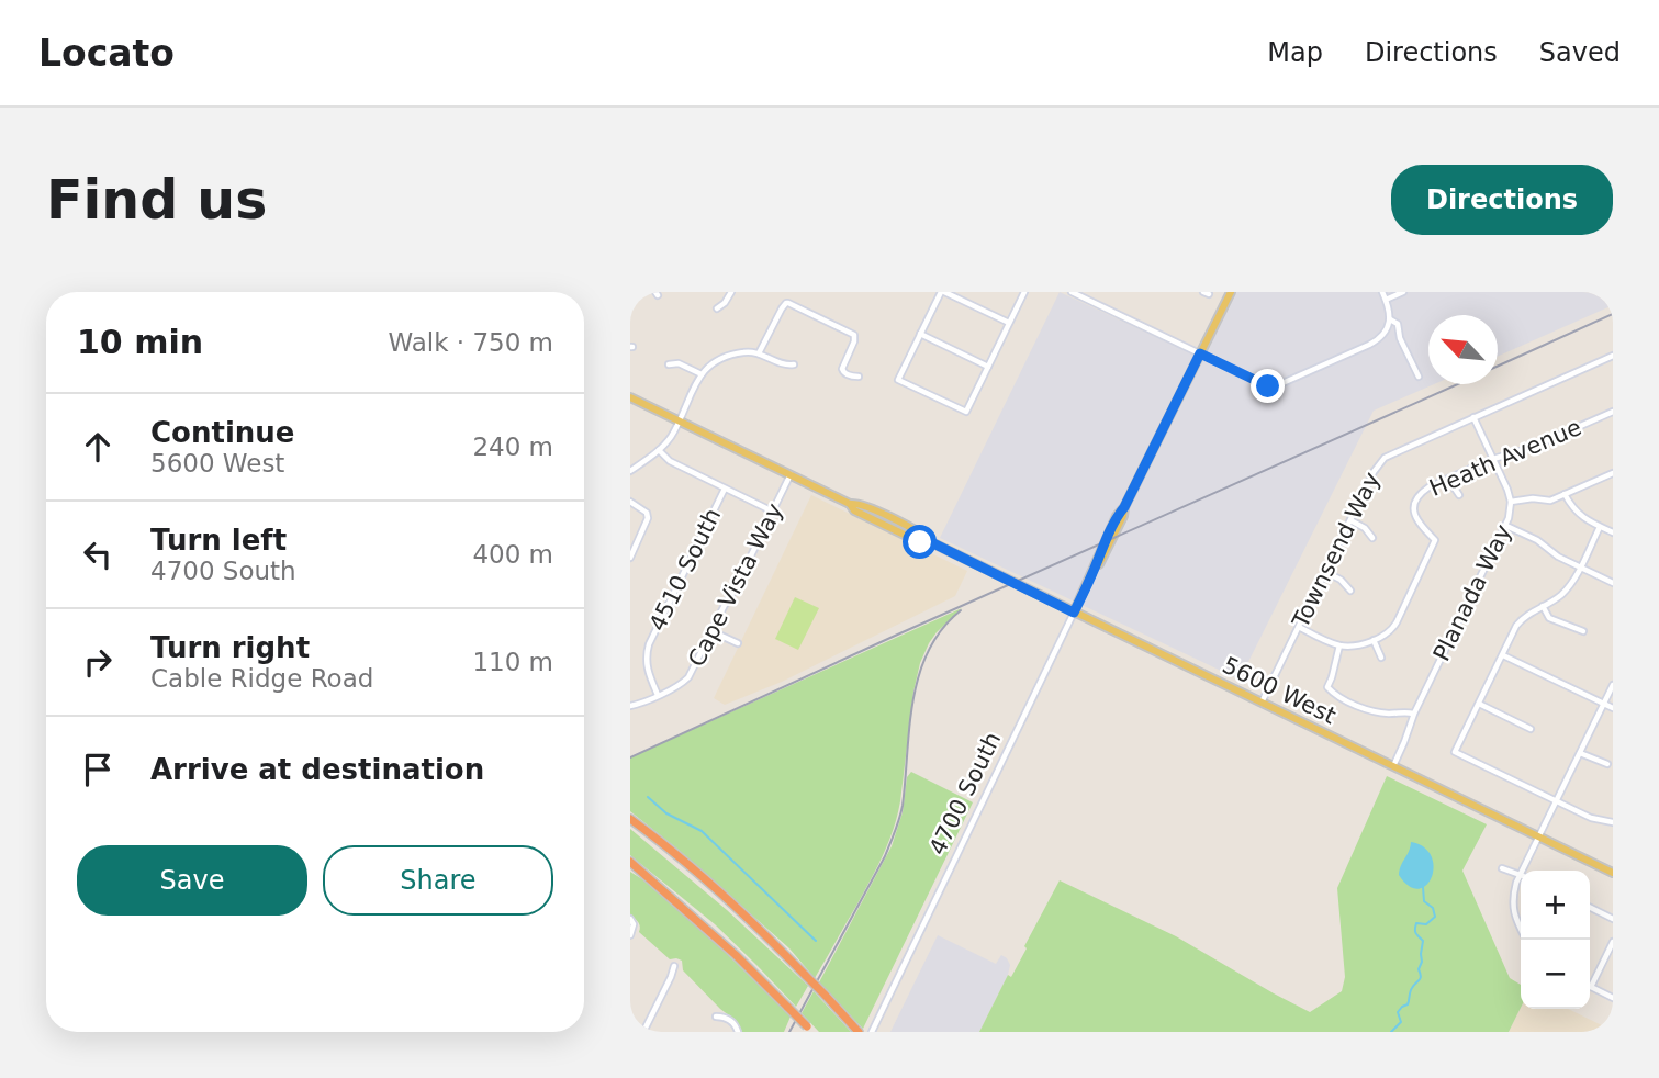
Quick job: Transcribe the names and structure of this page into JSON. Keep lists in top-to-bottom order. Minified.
{"streets":{"main road":["5600 West","4700 South"],"street":["Heath Avenue","Townsend Way","4510 South","Cape Vista Way","Planada Way"]},"crossings":[["Heath Avenue","Planada Way"],["Townsend Way","Planada Way"],["Townsend Way","5600 West"],["4510 South","Cape Vista Way"],["Cape Vista Way","5600 West"],["Planada Way","5600 West"],["5600 West","4700 South"]],"north":"top left","page":{"header":"Locato","nav":["Map","Directions","Saved"],"buttons":["Directions",["Save","Share"]],"title":"Find us","heading":["10 min","Walk · 750 m"],"list":[["Continue","5600 West","240 m"],["Turn left","4700 South","400 m"],["Turn right","Cable Ridge Road","110 m"],"Arrive at destination"],"map_buttons":["+","−"]}}
